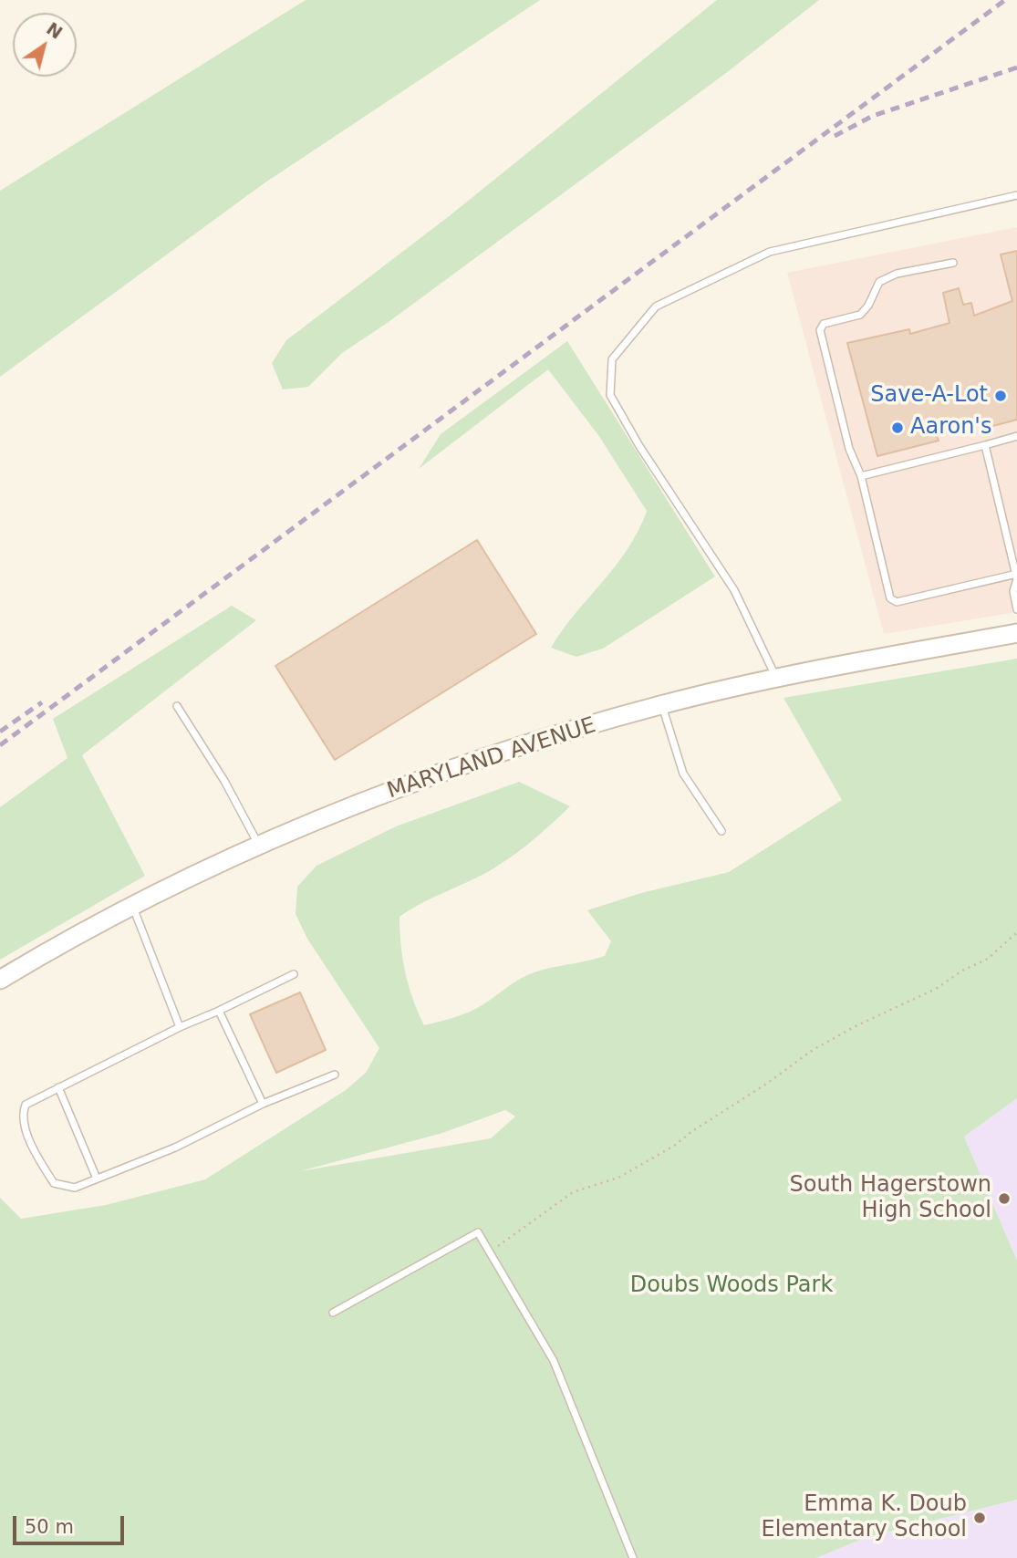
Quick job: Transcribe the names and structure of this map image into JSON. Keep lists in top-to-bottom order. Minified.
{"streets":{"main road":["MARYLAND AVENUE"]},"parks":["Doubs Woods Park"],"places":["Save-A-Lot","Aaron's","South Hagerstown High School","Emma K. Doub Elementary School"],"scale_bar":"50 m","north":"top right"}
